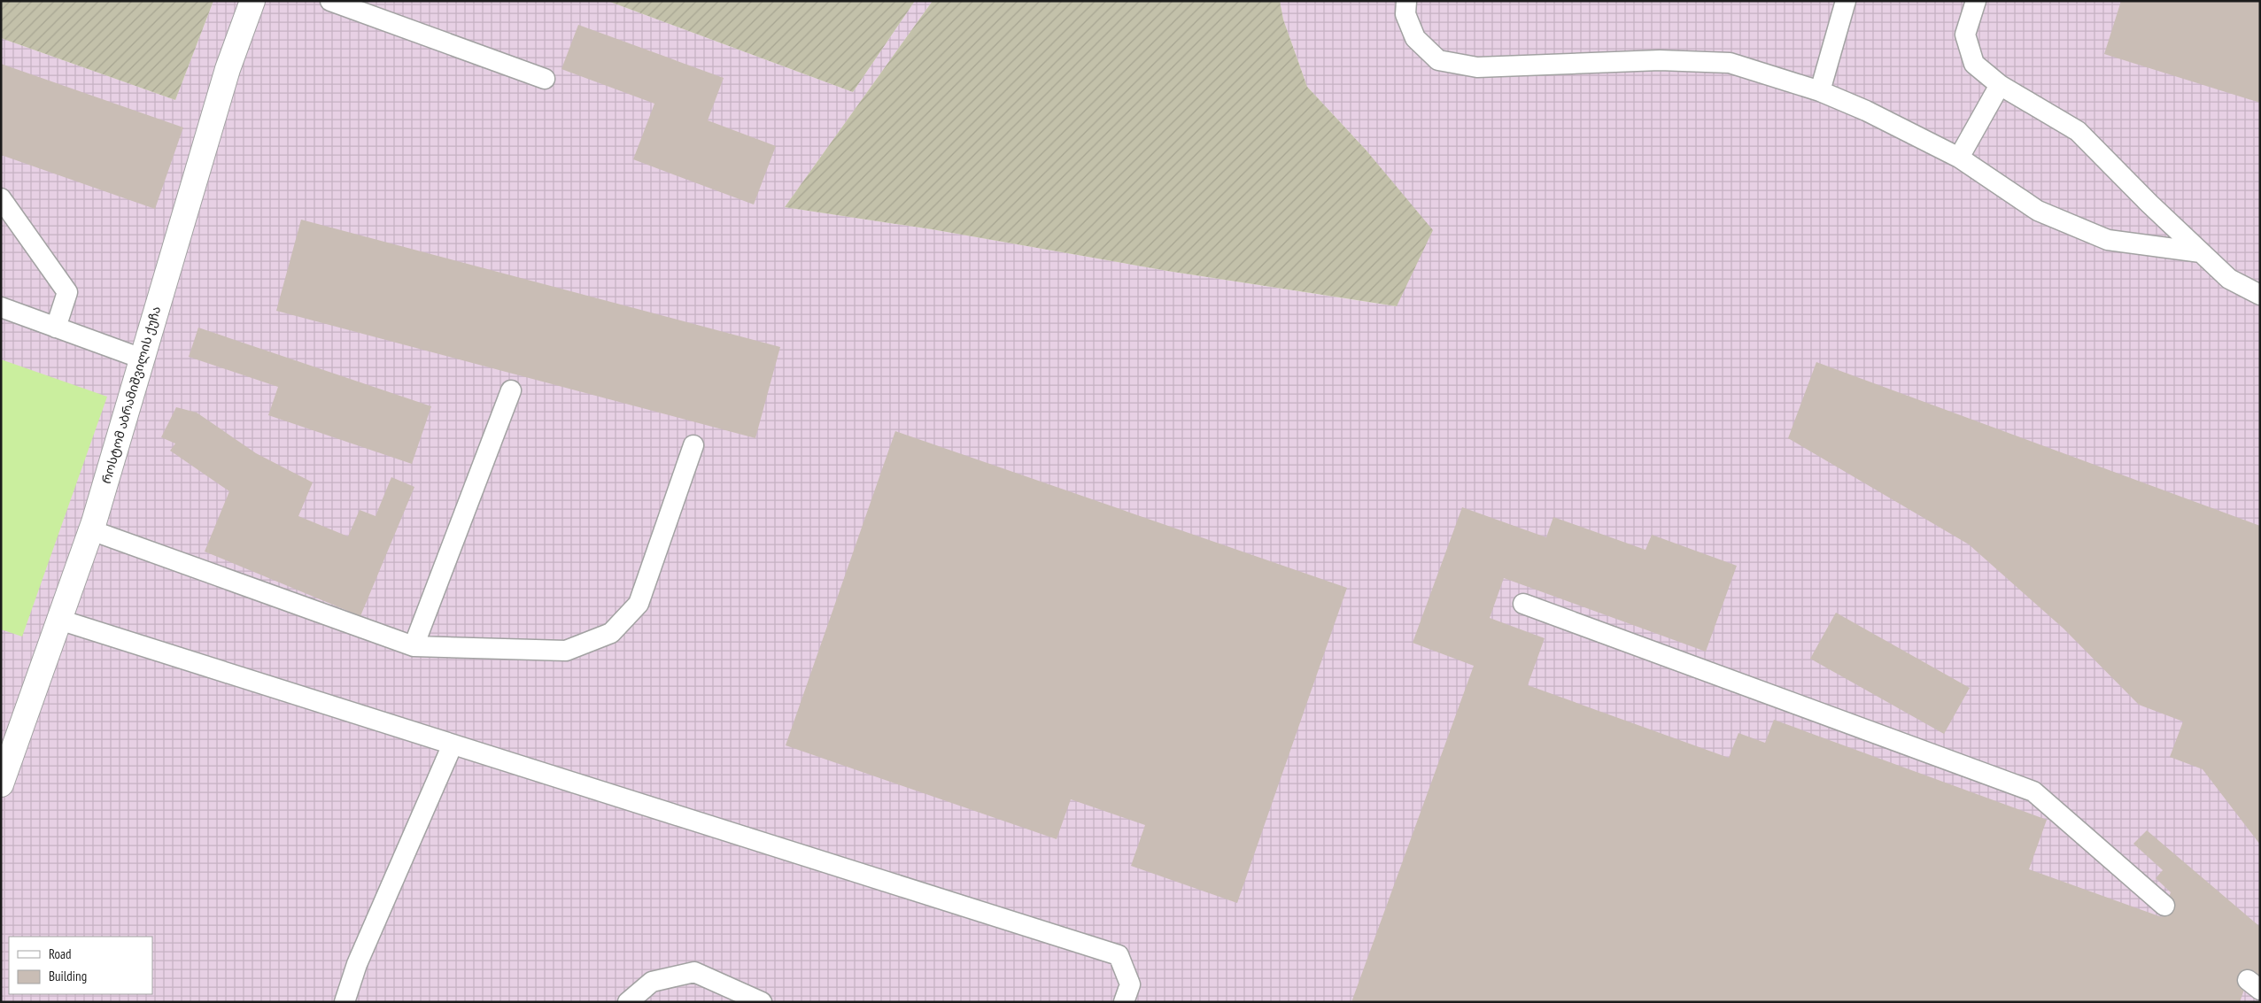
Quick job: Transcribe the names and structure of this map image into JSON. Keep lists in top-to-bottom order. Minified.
{"streets":{"street":["როსტომ აბრამიშვილის ქუჩა"]},"legend":["Road","Building"]}
